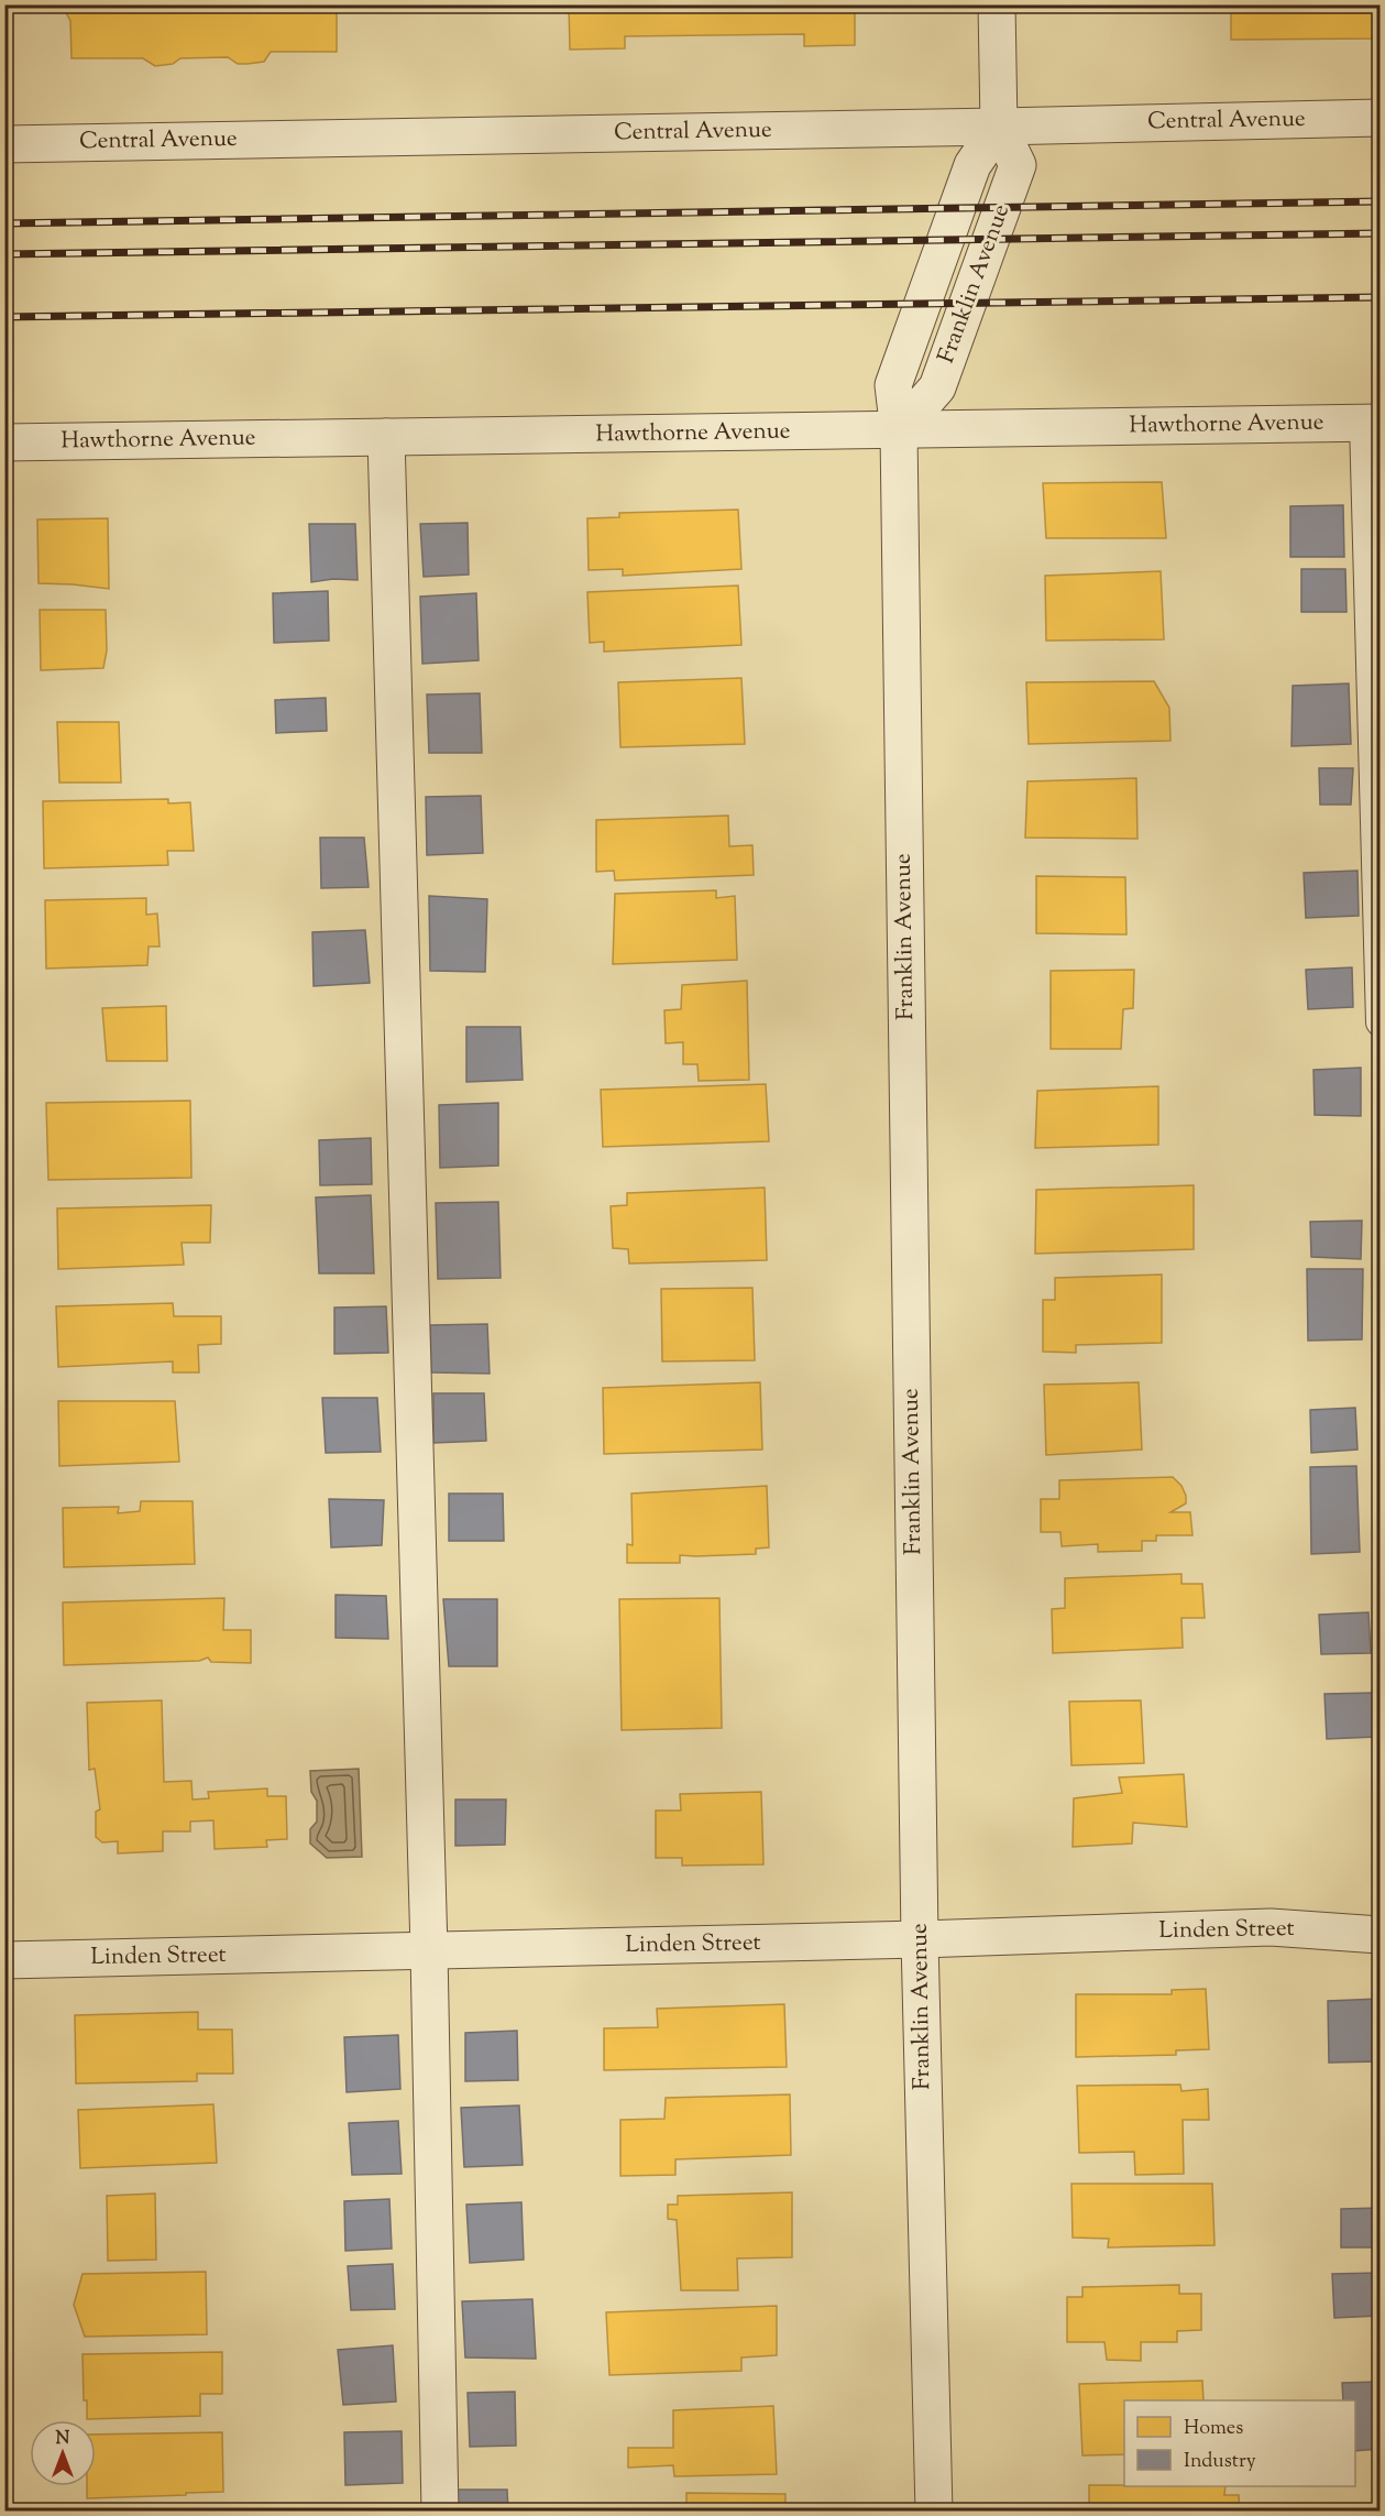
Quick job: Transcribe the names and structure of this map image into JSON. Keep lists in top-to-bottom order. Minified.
{"streets":{"street":["Central Avenue","Franklin Avenue","Hawthorne Avenue","Linden Street"]},"crossings":[["Central Avenue","Franklin Avenue"],["Franklin Avenue","Hawthorne Avenue"],["Franklin Avenue","Linden Street"]],"legend":["Homes","Industry"],"north":"top"}
